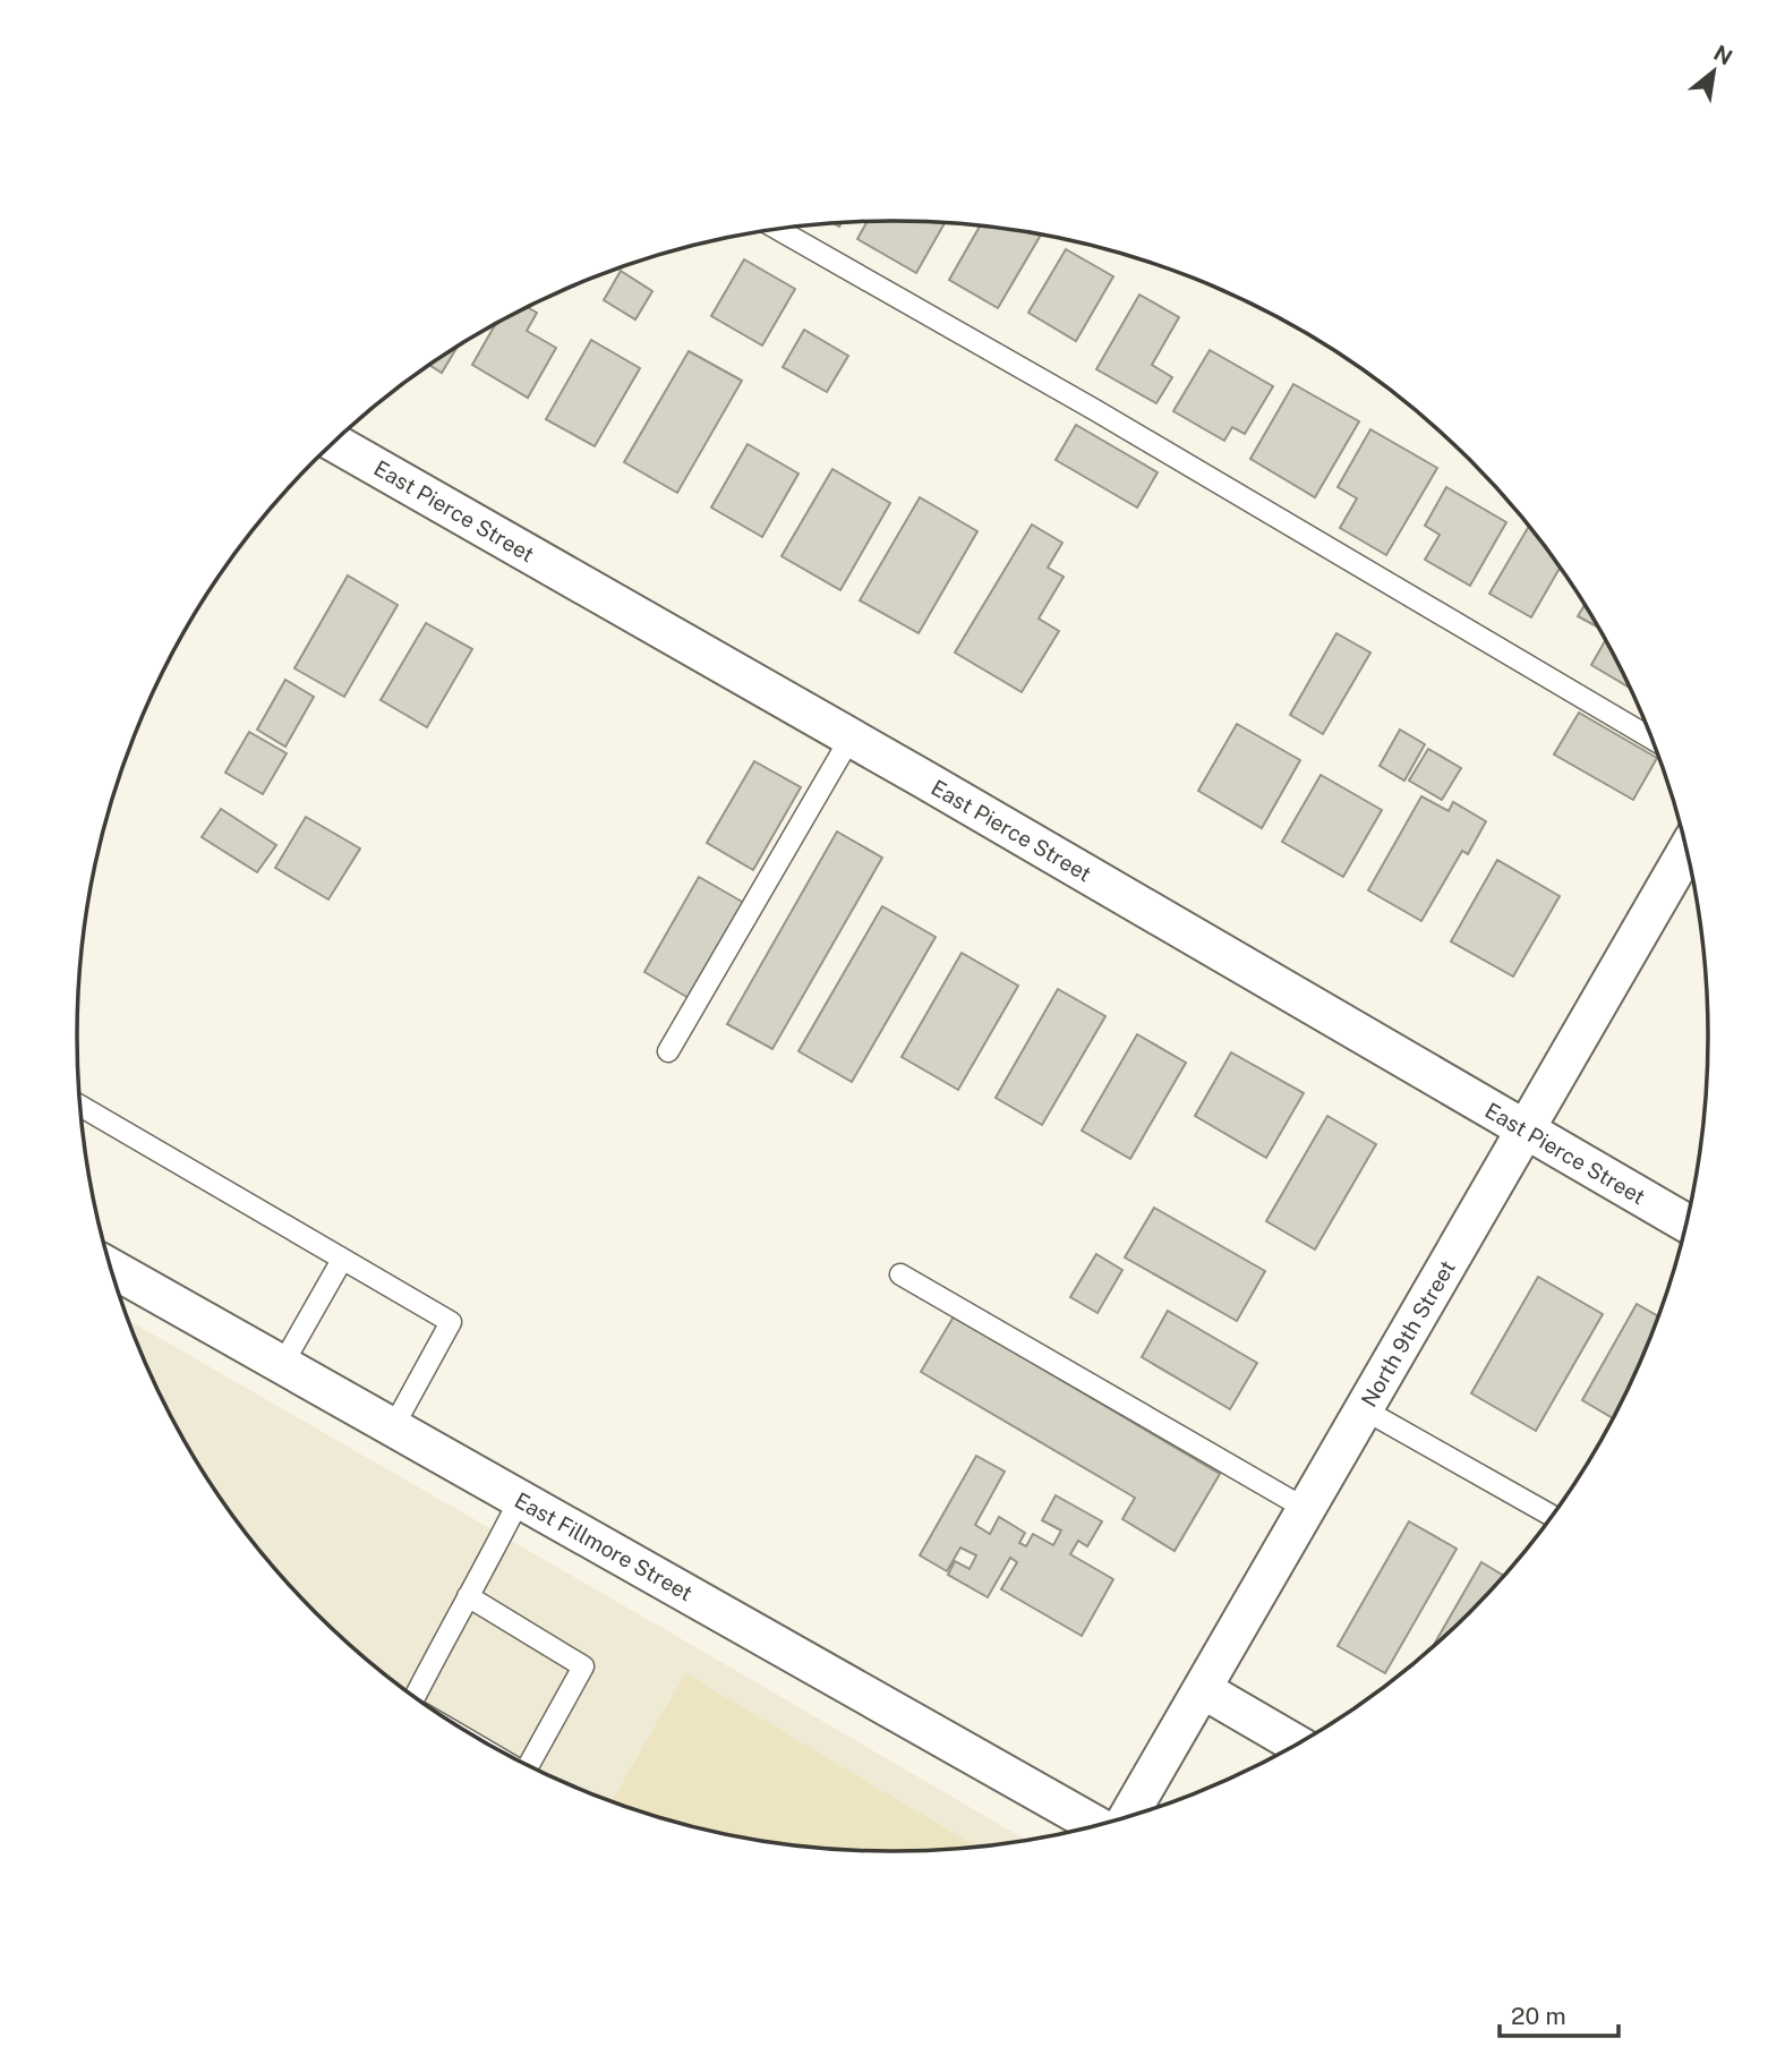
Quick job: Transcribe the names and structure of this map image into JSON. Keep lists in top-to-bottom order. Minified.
{"streets":{"street":["East Pierce Street","North 9th Street","East Fillmore Street"]},"crossings":[["East Pierce Street","North 9th Street"]],"scale_bar":"20 m","north":"top right"}
